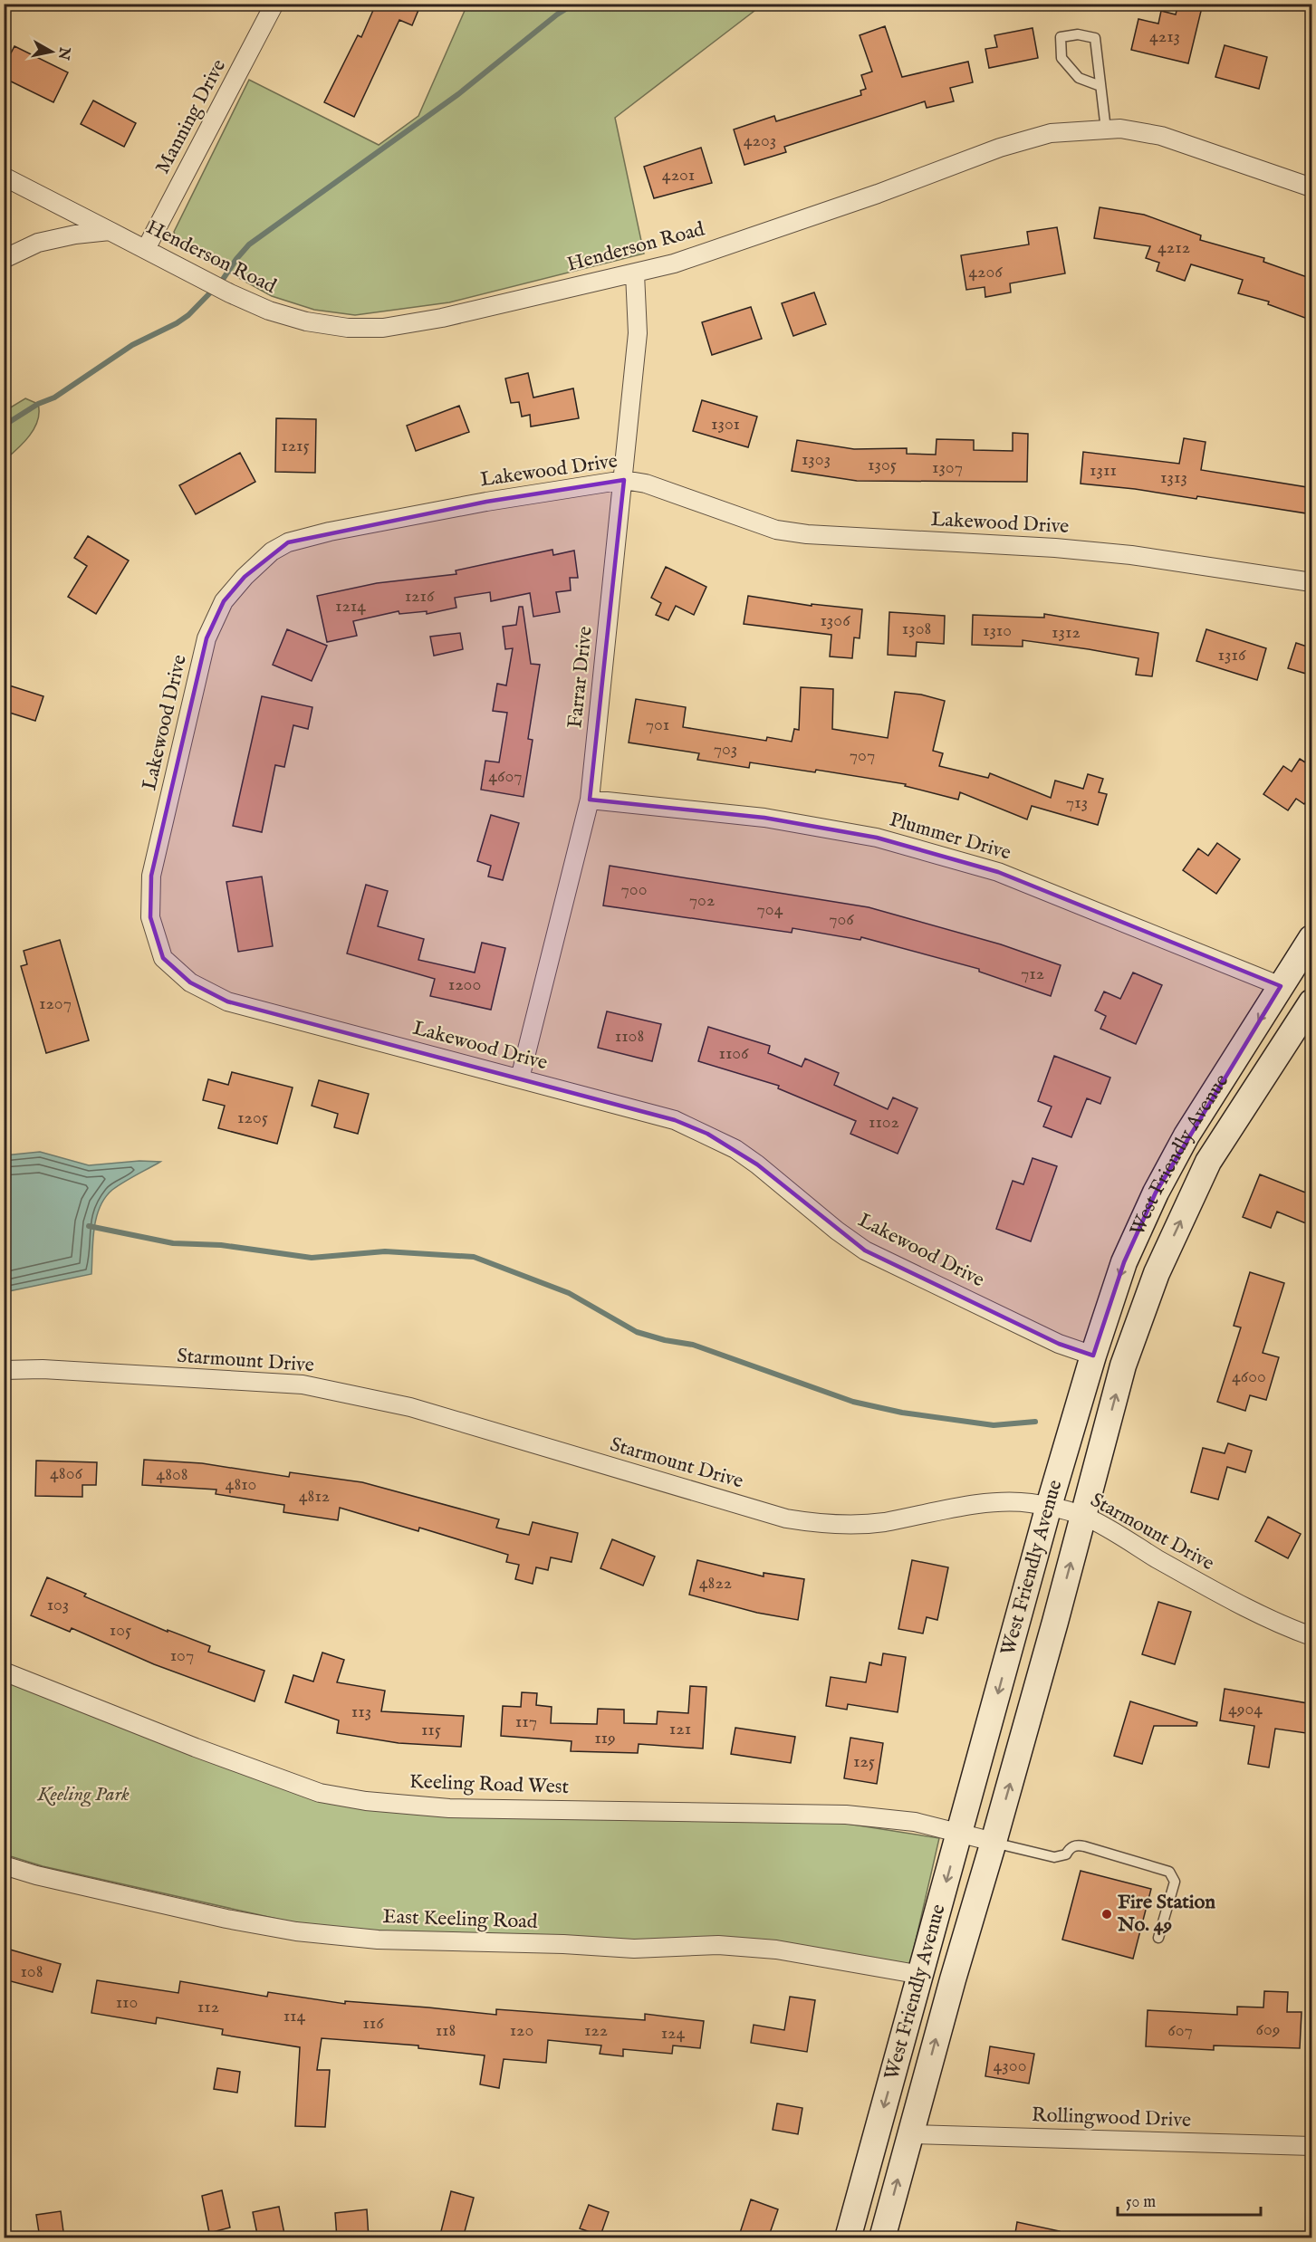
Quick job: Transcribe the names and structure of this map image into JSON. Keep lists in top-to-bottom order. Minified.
{"streets":{"main road":["West Friendly Avenue"],"street":["Manning Drive","Henderson Road","Lakewood Drive","Farrar Drive","Plummer Drive","Starmount Drive","Keeling Road West","East Keeling Road","Rollingwood Drive"]},"crossings":[["Manning Drive","Henderson Road"],["Henderson Road","Farrar Drive"],["Lakewood Drive","Farrar Drive"],["Lakewood Drive","West Friendly Avenue"],["Farrar Drive","Plummer Drive"],["Plummer Drive","West Friendly Avenue"],["West Friendly Avenue","Starmount Drive"],["West Friendly Avenue","Keeling Road West"],["West Friendly Avenue","East Keeling Road"],["West Friendly Avenue","Rollingwood Drive"]],"parks":["Keeling Park"],"places":["Fire Station No. 49"],"house_numbers":["4213","4203","4201","4212","4206","1301","1215","1303","1305","1307","1311","1313","1216","1214","1306","1308","1310","1312","1316","701","703","707","4607","713","700","702","704","706","712","1200","1207","1108","1106","1205","1102","4600","4806","4808","4810","4812","4822","103","105","107","4904","113","117","121","115","119","125","108","110","112","114","116","609","118","120","122","607","124","4300"],"scale_bar":"50 m","north":"right"}
